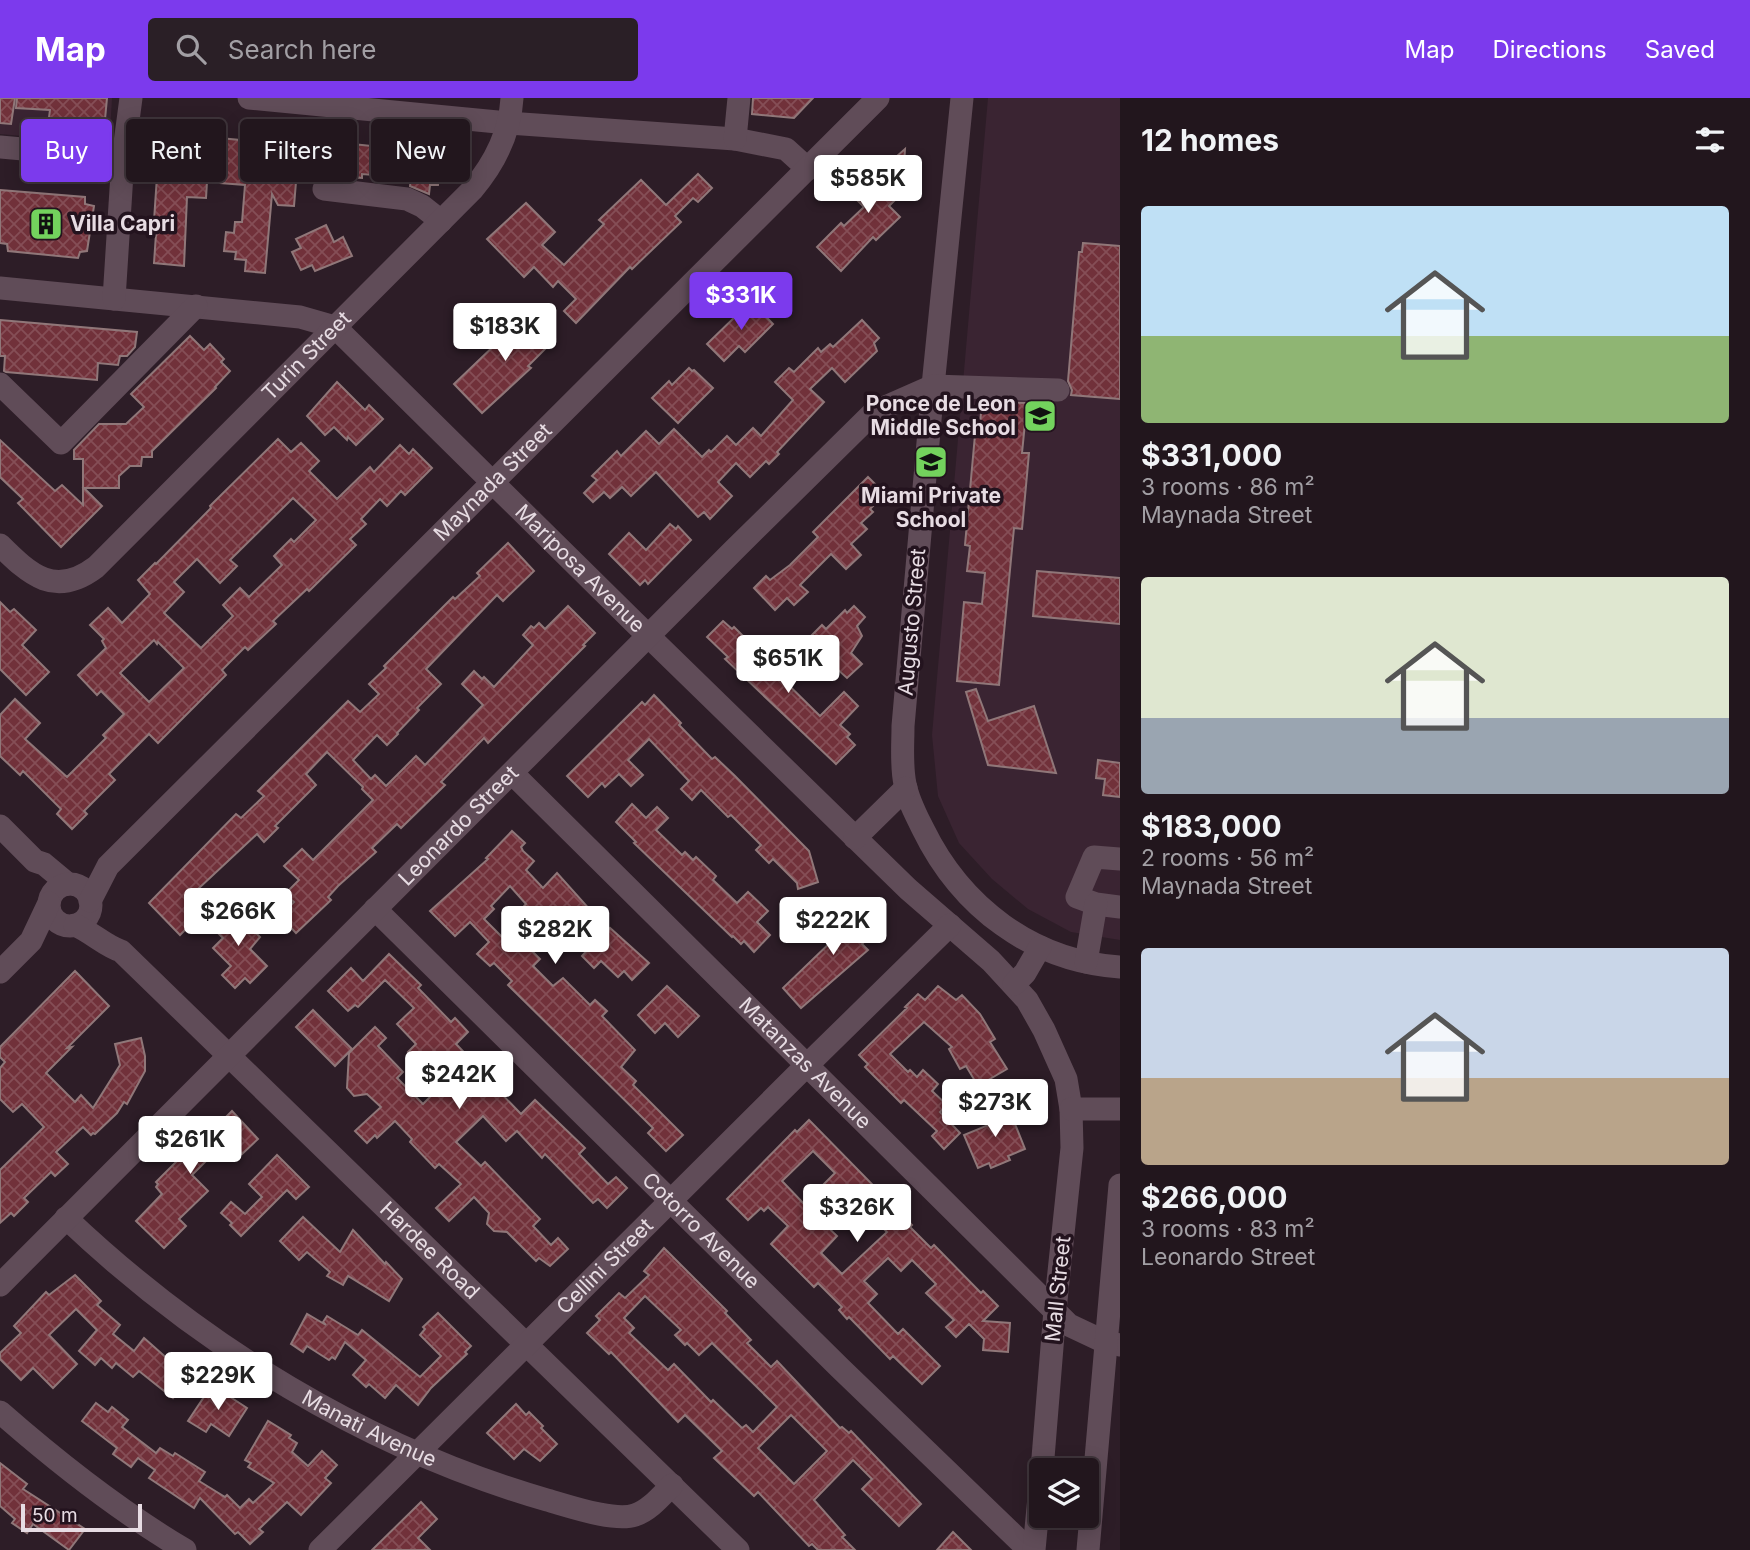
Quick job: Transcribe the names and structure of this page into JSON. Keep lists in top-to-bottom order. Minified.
{"streets":{"street":["Turin Street","Maynada Street","Mariposa Avenue","Augusto Street","Leonardo Street","Matanzas Avenue","Cotorro Avenue","Hardee Road","Cellini Street","Mall Street","Manati Avenue"]},"crossings":[["Turin Street","Mariposa Avenue"],["Maynada Street","Mariposa Avenue"],["Maynada Street","Hardee Road"],["Mariposa Avenue","Leonardo Street"],["Mariposa Avenue","Cellini Street"],["Mariposa Avenue","Mall Street"],["Augusto Street","Leonardo Street"],["Leonardo Street","Matanzas Avenue"],["Leonardo Street","Cotorro Avenue"],["Leonardo Street","Hardee Road"],["Leonardo Street","Manati Avenue"],["Matanzas Avenue","Cellini Street"],["Matanzas Avenue","Mall Street"],["Cotorro Avenue","Cellini Street"],["Hardee Road","Cellini Street"],["Hardee Road","Manati Avenue"],["Cellini Street","Manati Avenue"]],"places":{"building":["Villa Capri"],"school or university":["Ponce de Leon Middle School","Miami Private School"]},"scale_bar":"50 m","page":{"header":"Map","search":"Search here","nav":["Map","Directions","Saved"],"heading":"12 homes","chip":["Buy","Rent","Filters","New"],"price":["$585K","$331K","$183K","$651K","$266K","$222K","$282K","$242K","$273K","$261K","$326K","$229K"],"list":[{"name":"$331,000","note":"3 rooms · 86 m² · Maynada Street"},{"name":"$183,000","note":"2 rooms · 56 m² · Maynada Street"},{"name":"$266,000","note":"3 rooms · 83 m² · Leonardo Street"}],"scale":"50 m"}}
